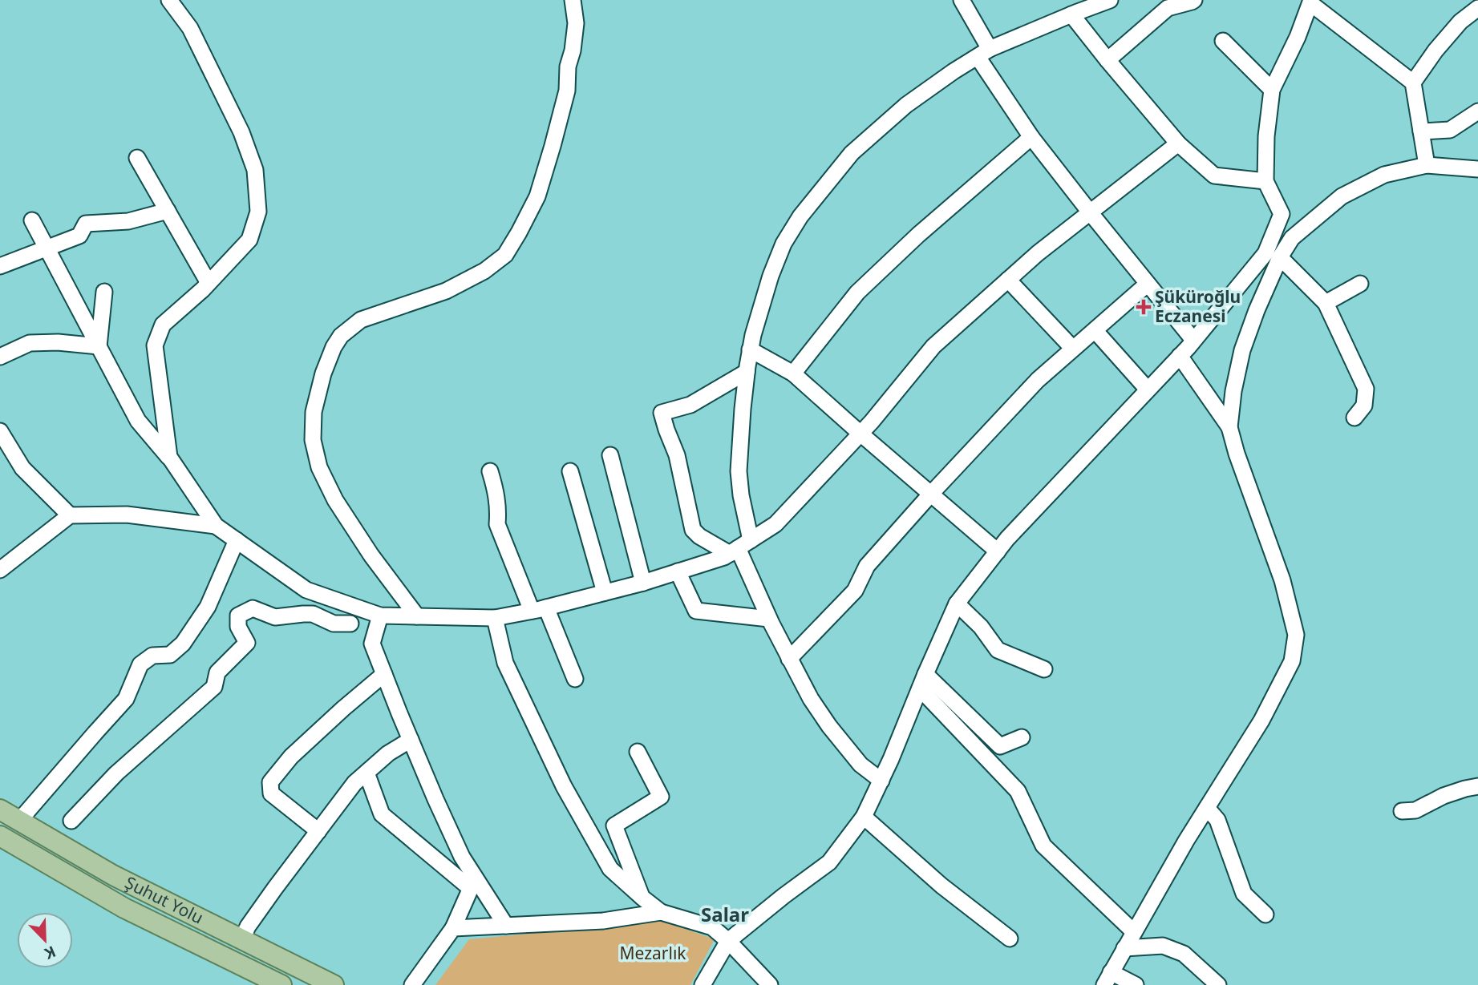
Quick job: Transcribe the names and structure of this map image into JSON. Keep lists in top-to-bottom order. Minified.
{"streets":{"main road":["Şuhut Yolu"]},"districts":["Salar"],"parks":["Mezarlık"],"places":{"health":["Şüküroğlu Eczanesi"]},"north":"bottom right"}
